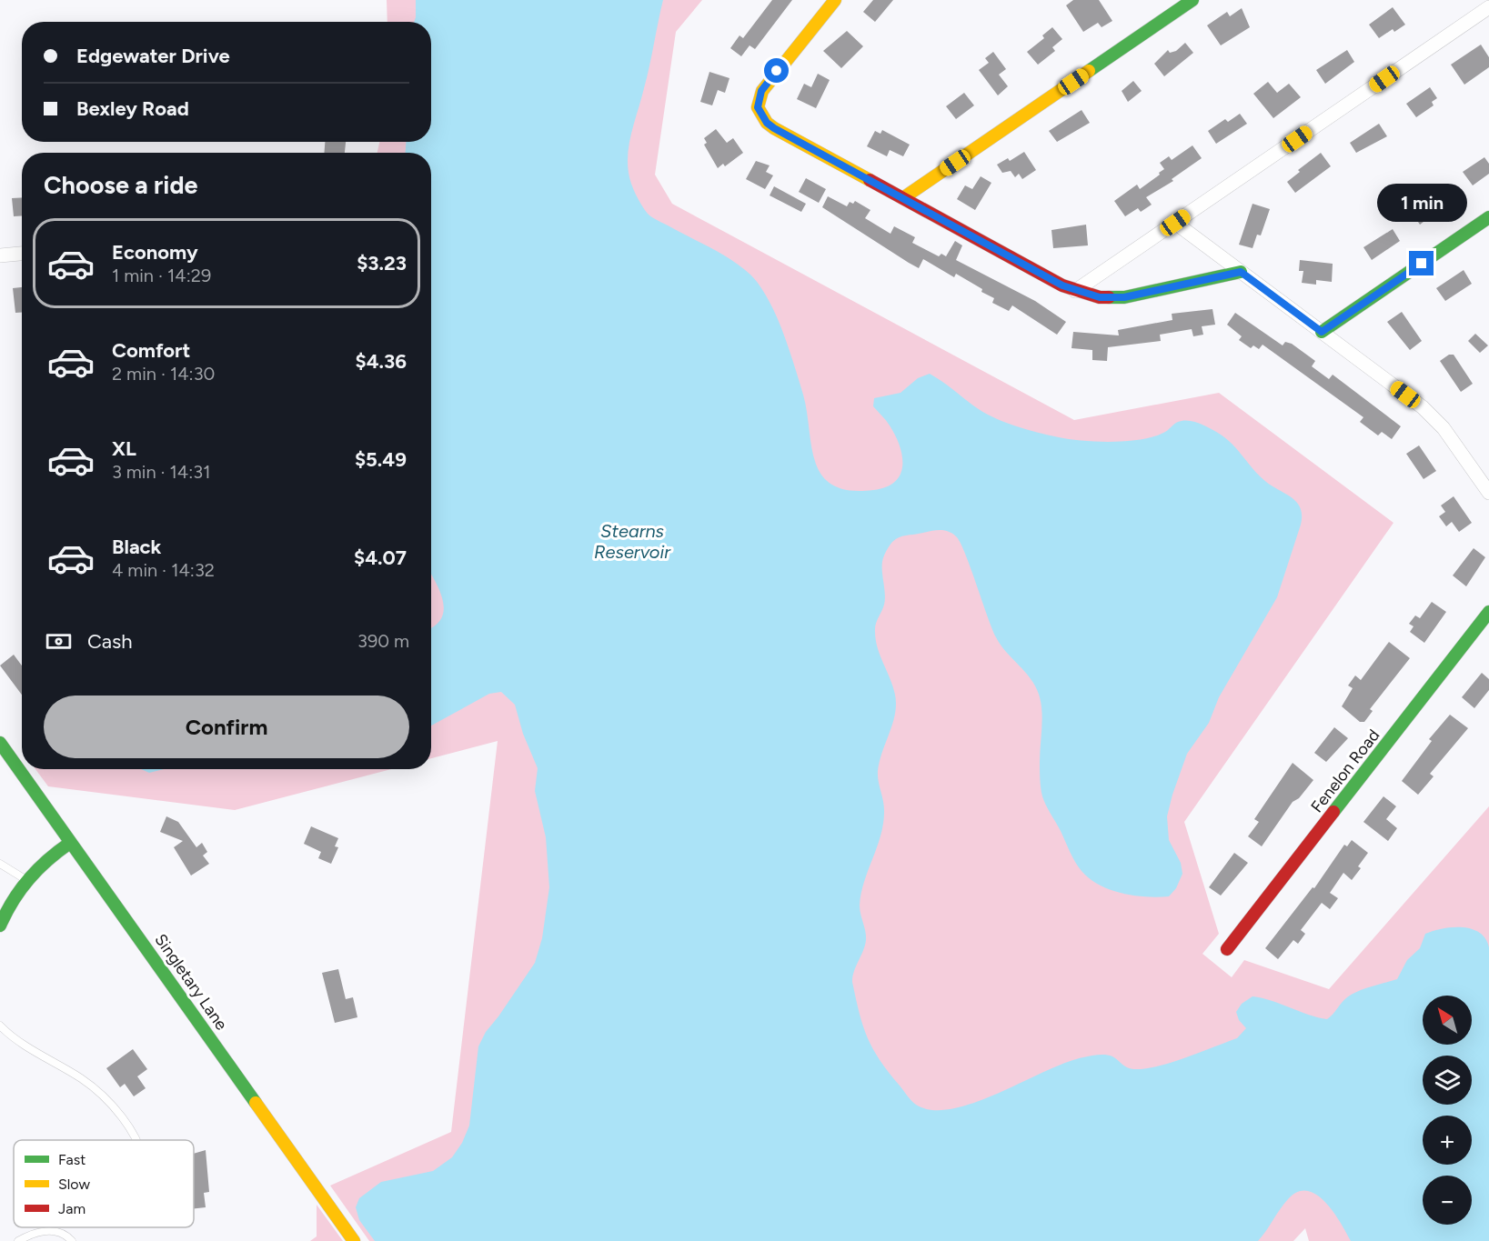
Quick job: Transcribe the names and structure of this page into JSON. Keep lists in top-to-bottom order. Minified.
{"streets":{"street":["Fenelon Road","Singletary Lane"]},"water":["Stearns Reservoir"],"legend":["Fast","Slow","Jam"],"north":"top left","page":{"banner":["Edgewater Drive","Bexley Road"],"heading":"Choose a ride","bubble":"1 min","list":[{"name":"Economy","note":"1 min · 14:29","value":"$3.23"},{"name":"Comfort","note":"2 min · 14:30","value":"$4.36"},{"name":"XL","note":"3 min · 14:31","value":"$5.49"},{"name":"Black","note":"4 min · 14:32","value":"$4.07"}],"pay":["Cash","390 m"],"buttons":"Confirm","map_buttons":["+","−"]}}
